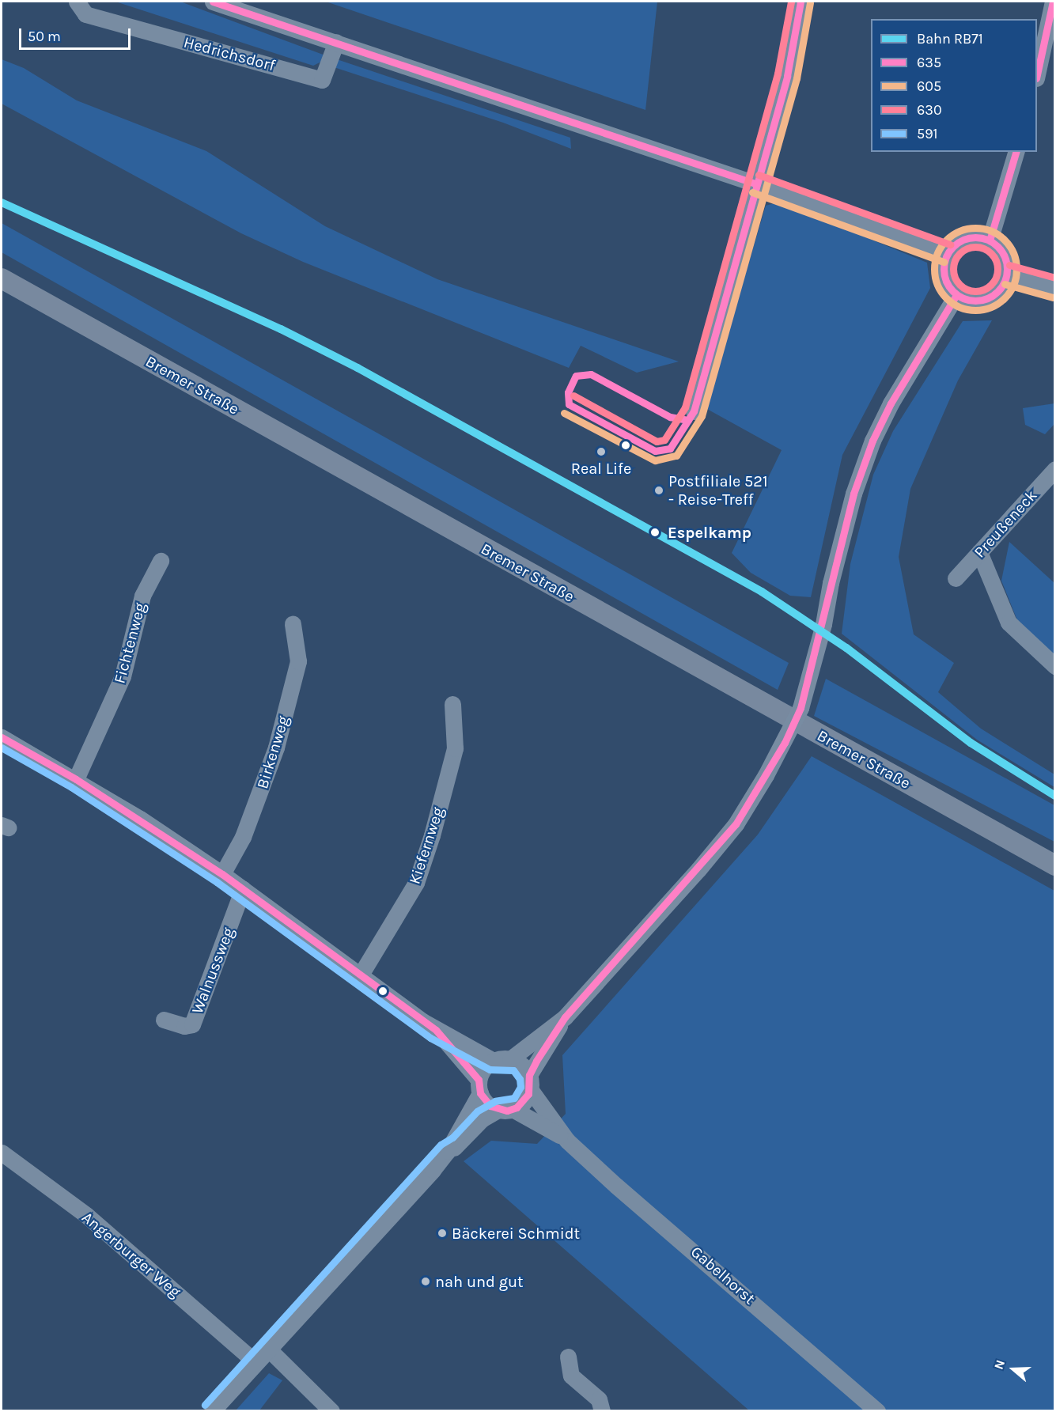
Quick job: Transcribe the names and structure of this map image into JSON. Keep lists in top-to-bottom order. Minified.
{"streets":{"main road":["Bremer Straße"],"street":["Hedrichsdorf","Preußeneck","Fichtenweg","Birkenweg","Kiefernweg","Walnussweg","Angerburger Weg","Gabelhorst"]},"places":["Real Life","Postfiliale 521 - Reise-Treff","Espelkamp","Bäckerei Schmidt","nah und gut"],"lines":["transit line 635","transit line 630","transit line 605","rail line RB71","transit line 591"],"legend":["Bahn RB71","635","605","630","591"],"scale_bar":"50 m","north":"left"}
